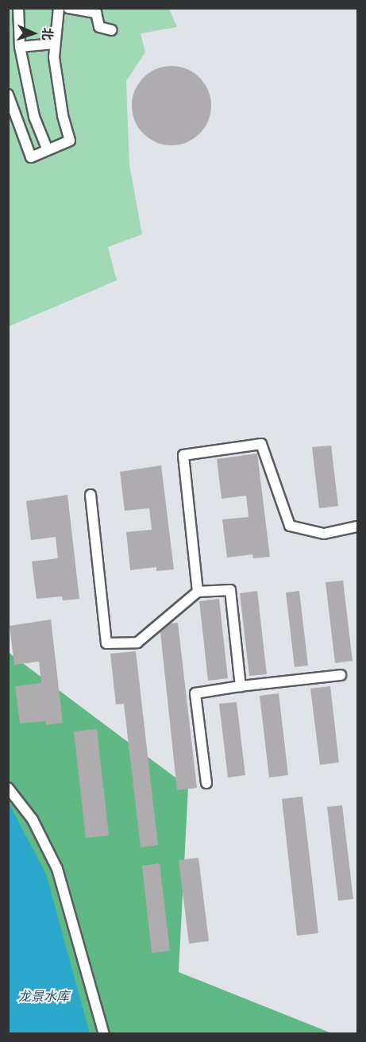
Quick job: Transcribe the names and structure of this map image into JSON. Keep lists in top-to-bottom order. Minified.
{"water":["龙景水库"],"north":"right"}
